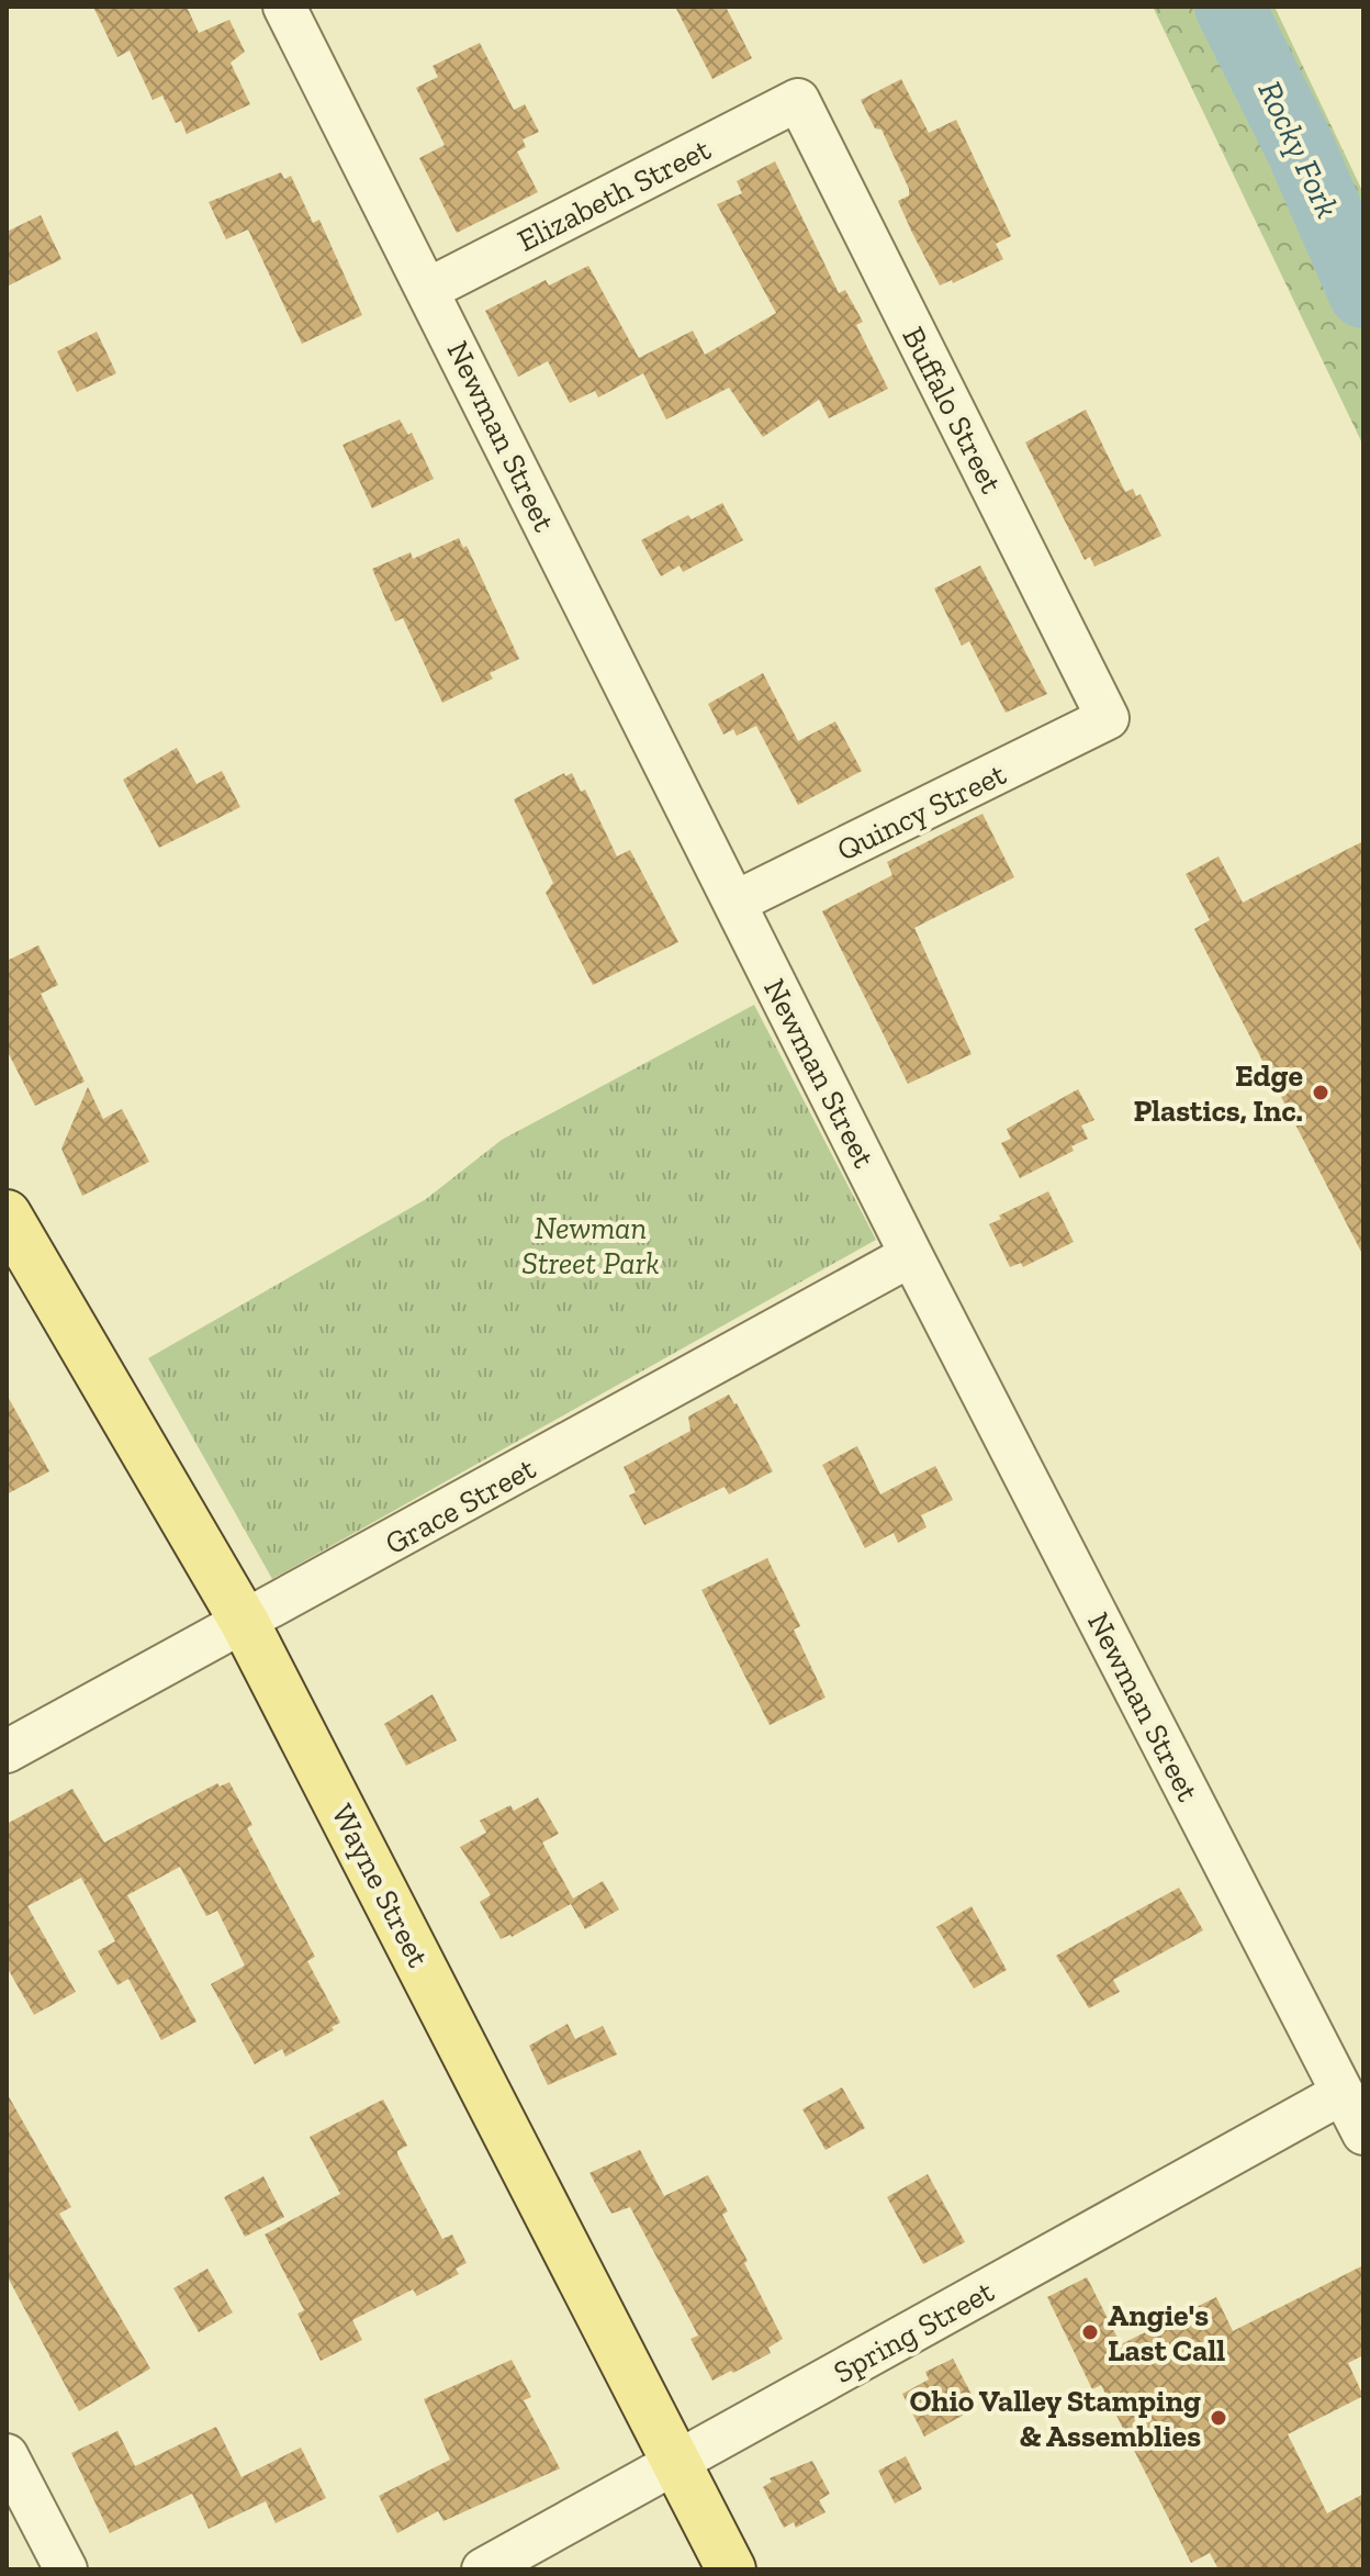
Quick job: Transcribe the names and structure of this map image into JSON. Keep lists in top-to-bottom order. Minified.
{"streets":{"main road":["Wayne Street"],"street":["Elizabeth Street","Buffalo Street","Newman Street","Quincy Street","Grace Street","Spring Street"]},"crossings":[["Elizabeth Street","Buffalo Street"],["Elizabeth Street","Newman Street"],["Buffalo Street","Quincy Street"],["Newman Street","Quincy Street"],["Newman Street","Grace Street"],["Newman Street","Spring Street"],["Grace Street","Wayne Street"],["Wayne Street","Spring Street"]],"water":["Rocky Fork"],"parks":["Newman Street Park"],"places":["Edge Plastics, Inc.","Angie's Last Call","Ohio Valley Stamping & Assemblies"]}
